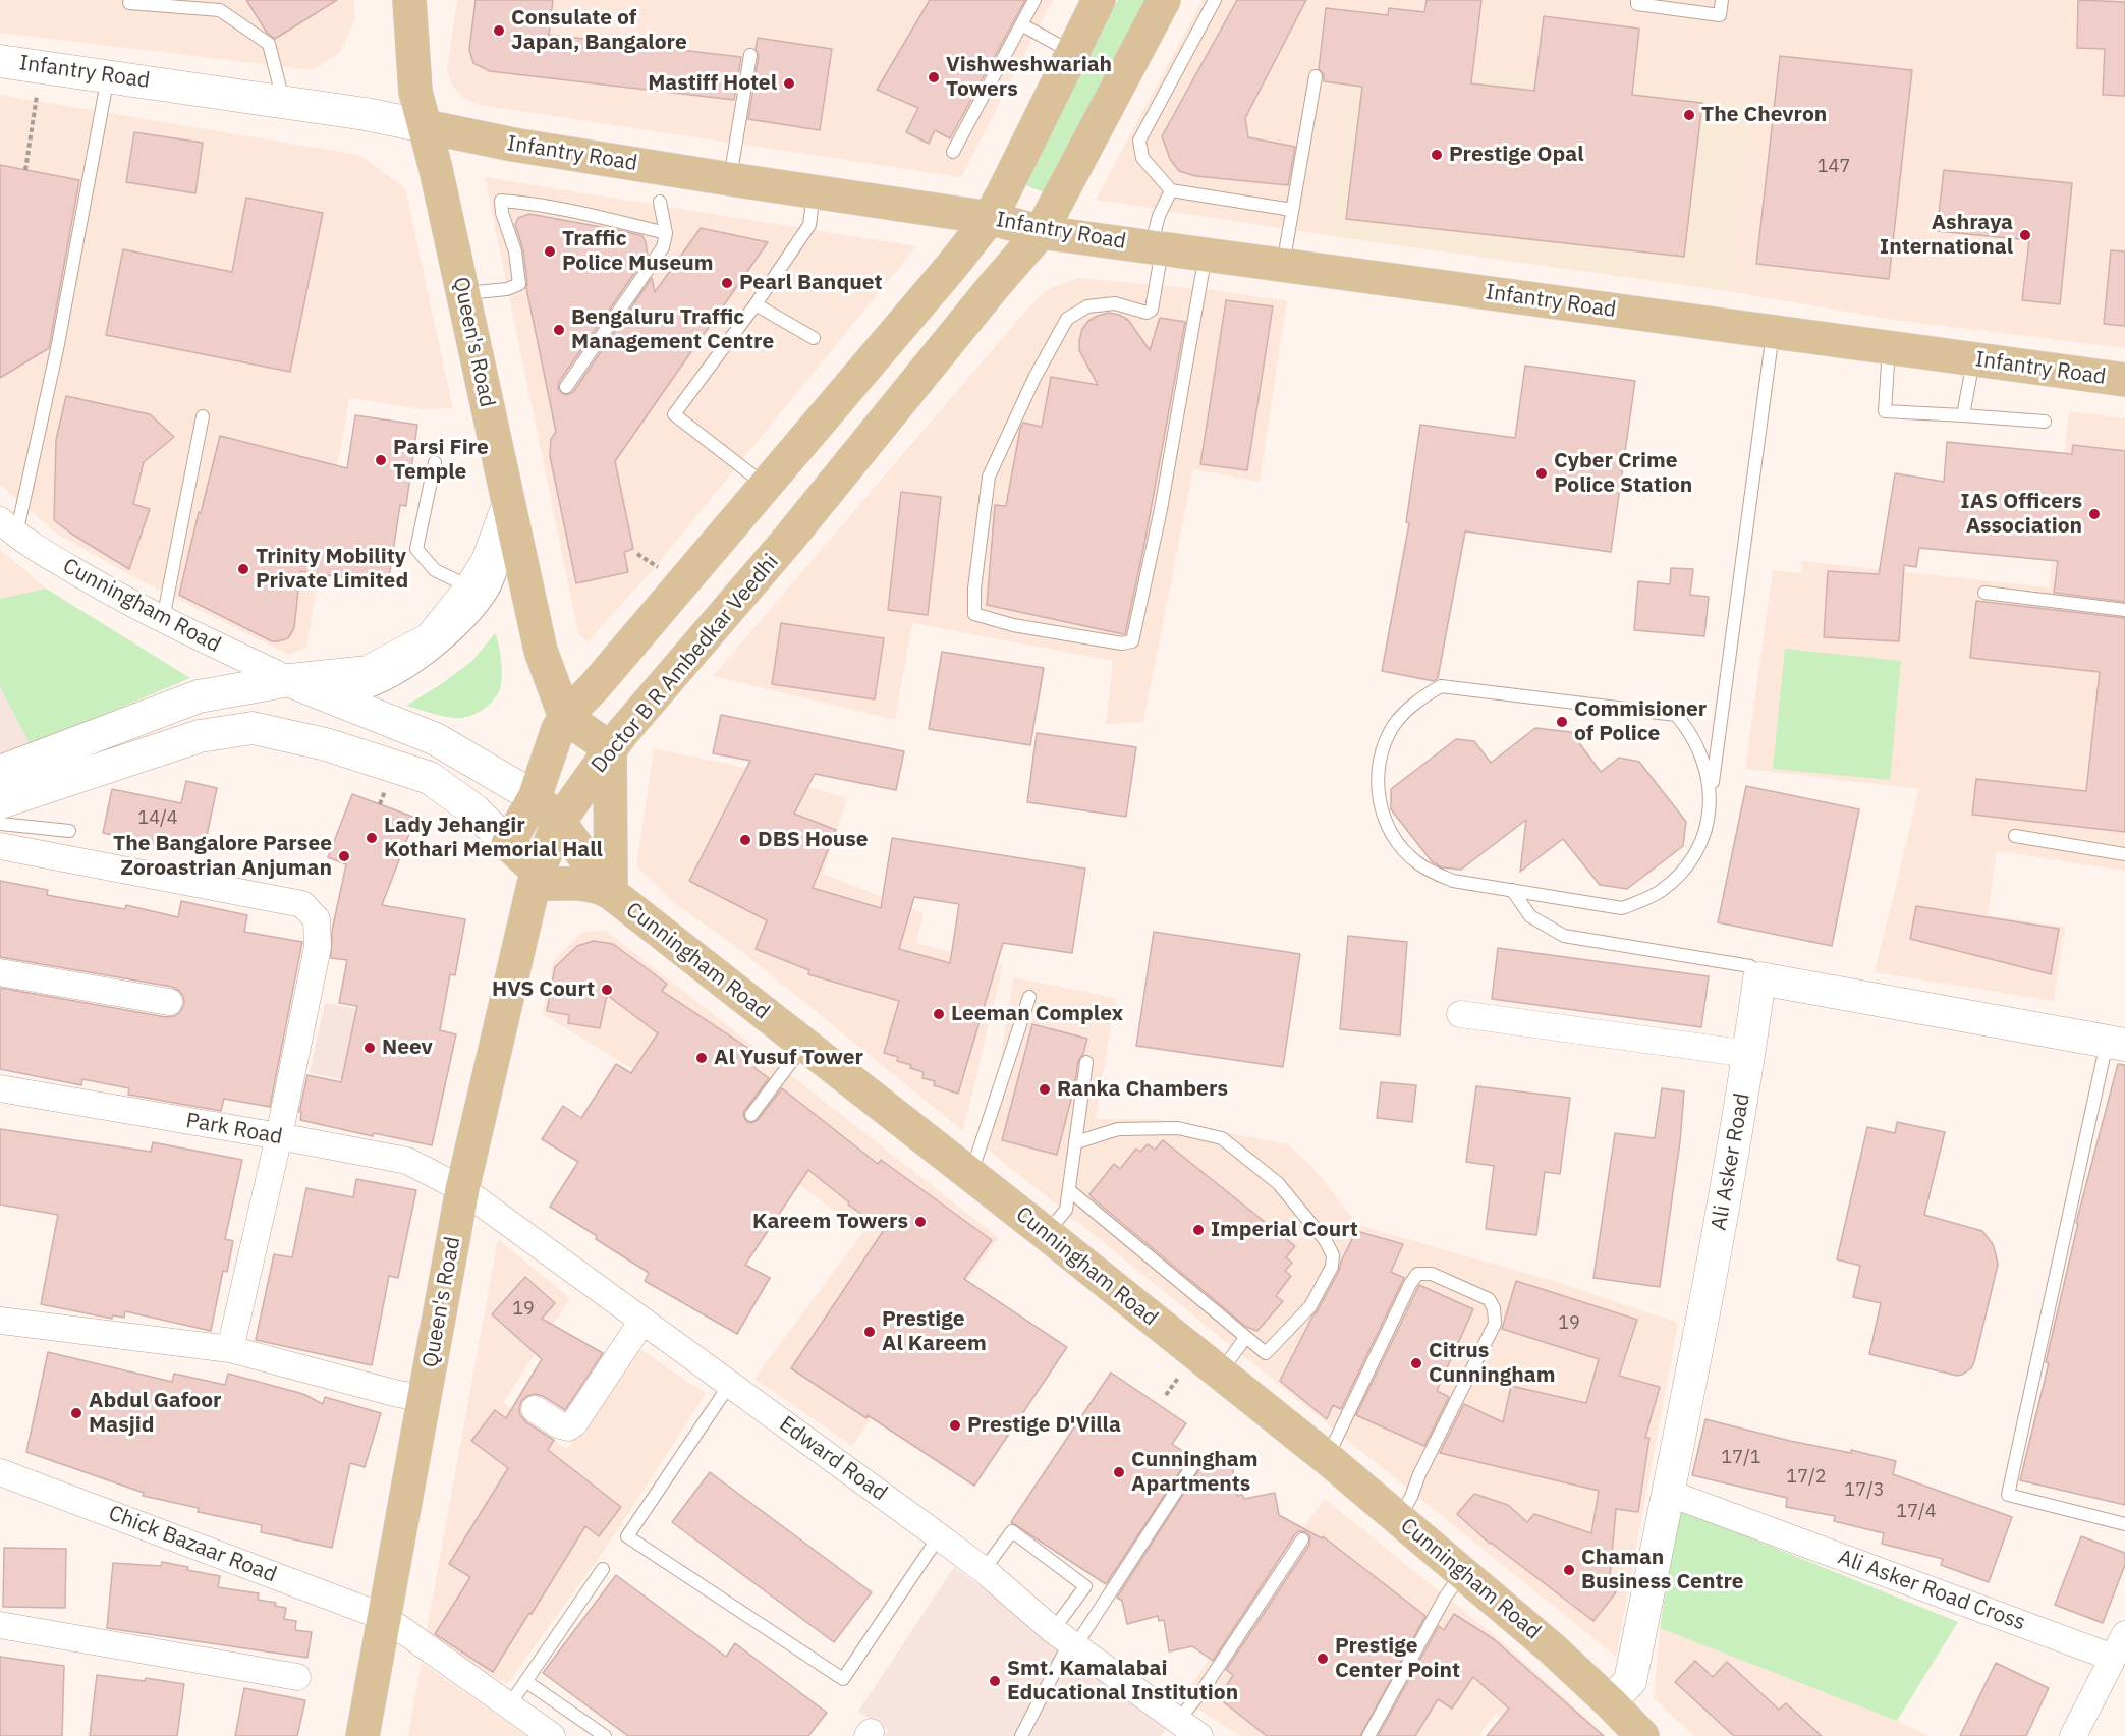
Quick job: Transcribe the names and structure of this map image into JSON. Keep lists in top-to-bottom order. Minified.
{"streets":{"main road":["Infantry Road","Queen's Road","Cunningham Road","Doctor B R Ambedkar Veedhi"],"street":["Park Road","Ali Asker Road","Edward Road","Chick Bazaar Road","Ali Asker Road Cross"]},"crossings":[["Infantry Road","Queen's Road"],["Infantry Road","Doctor B R Ambedkar Veedhi"],["Queen's Road","Doctor B R Ambedkar Veedhi"],["Queen's Road","Park Road"],["Queen's Road","Edward Road"],["Queen's Road","Chick Bazaar Road"],["Cunningham Road","Doctor B R Ambedkar Veedhi"],["Cunningham Road","Ali Asker Road"],["Park Road","Edward Road"],["Ali Asker Road","Ali Asker Road Cross"]],"places":["Consulate of Japan, Bangalore","Vishweshwariah Towers","Mastiff Hotel","The Chevron","Prestige Opal","Ashraya International","Traffic Police Museum","Pearl Banquet","Bengaluru Traffic Management Centre","Parsi Fire Temple","Cyber Crime Police Station","IAS Officers Association","Trinity Mobility Private Limited","Commisioner of Police","Lady Jehangir Kothari Memorial Hall","DBS House","The Bangalore Parsee Zoroastrian Anjuman","HVS Court","Leeman Complex","Neev","Al Yusuf Tower","Ranka Chambers","Kareem Towers","Imperial Court","Prestige Al Kareem","Citrus Cunningham","Abdul Gafoor Masjid","Prestige D'Villa","Cunningham Apartments","Chaman Business Centre","Prestige Center Point","Smt. Kamalabai Educational Institution"],"house_numbers":["147","14/4","19","19","17/1","17/2","17/3","17/4"]}
